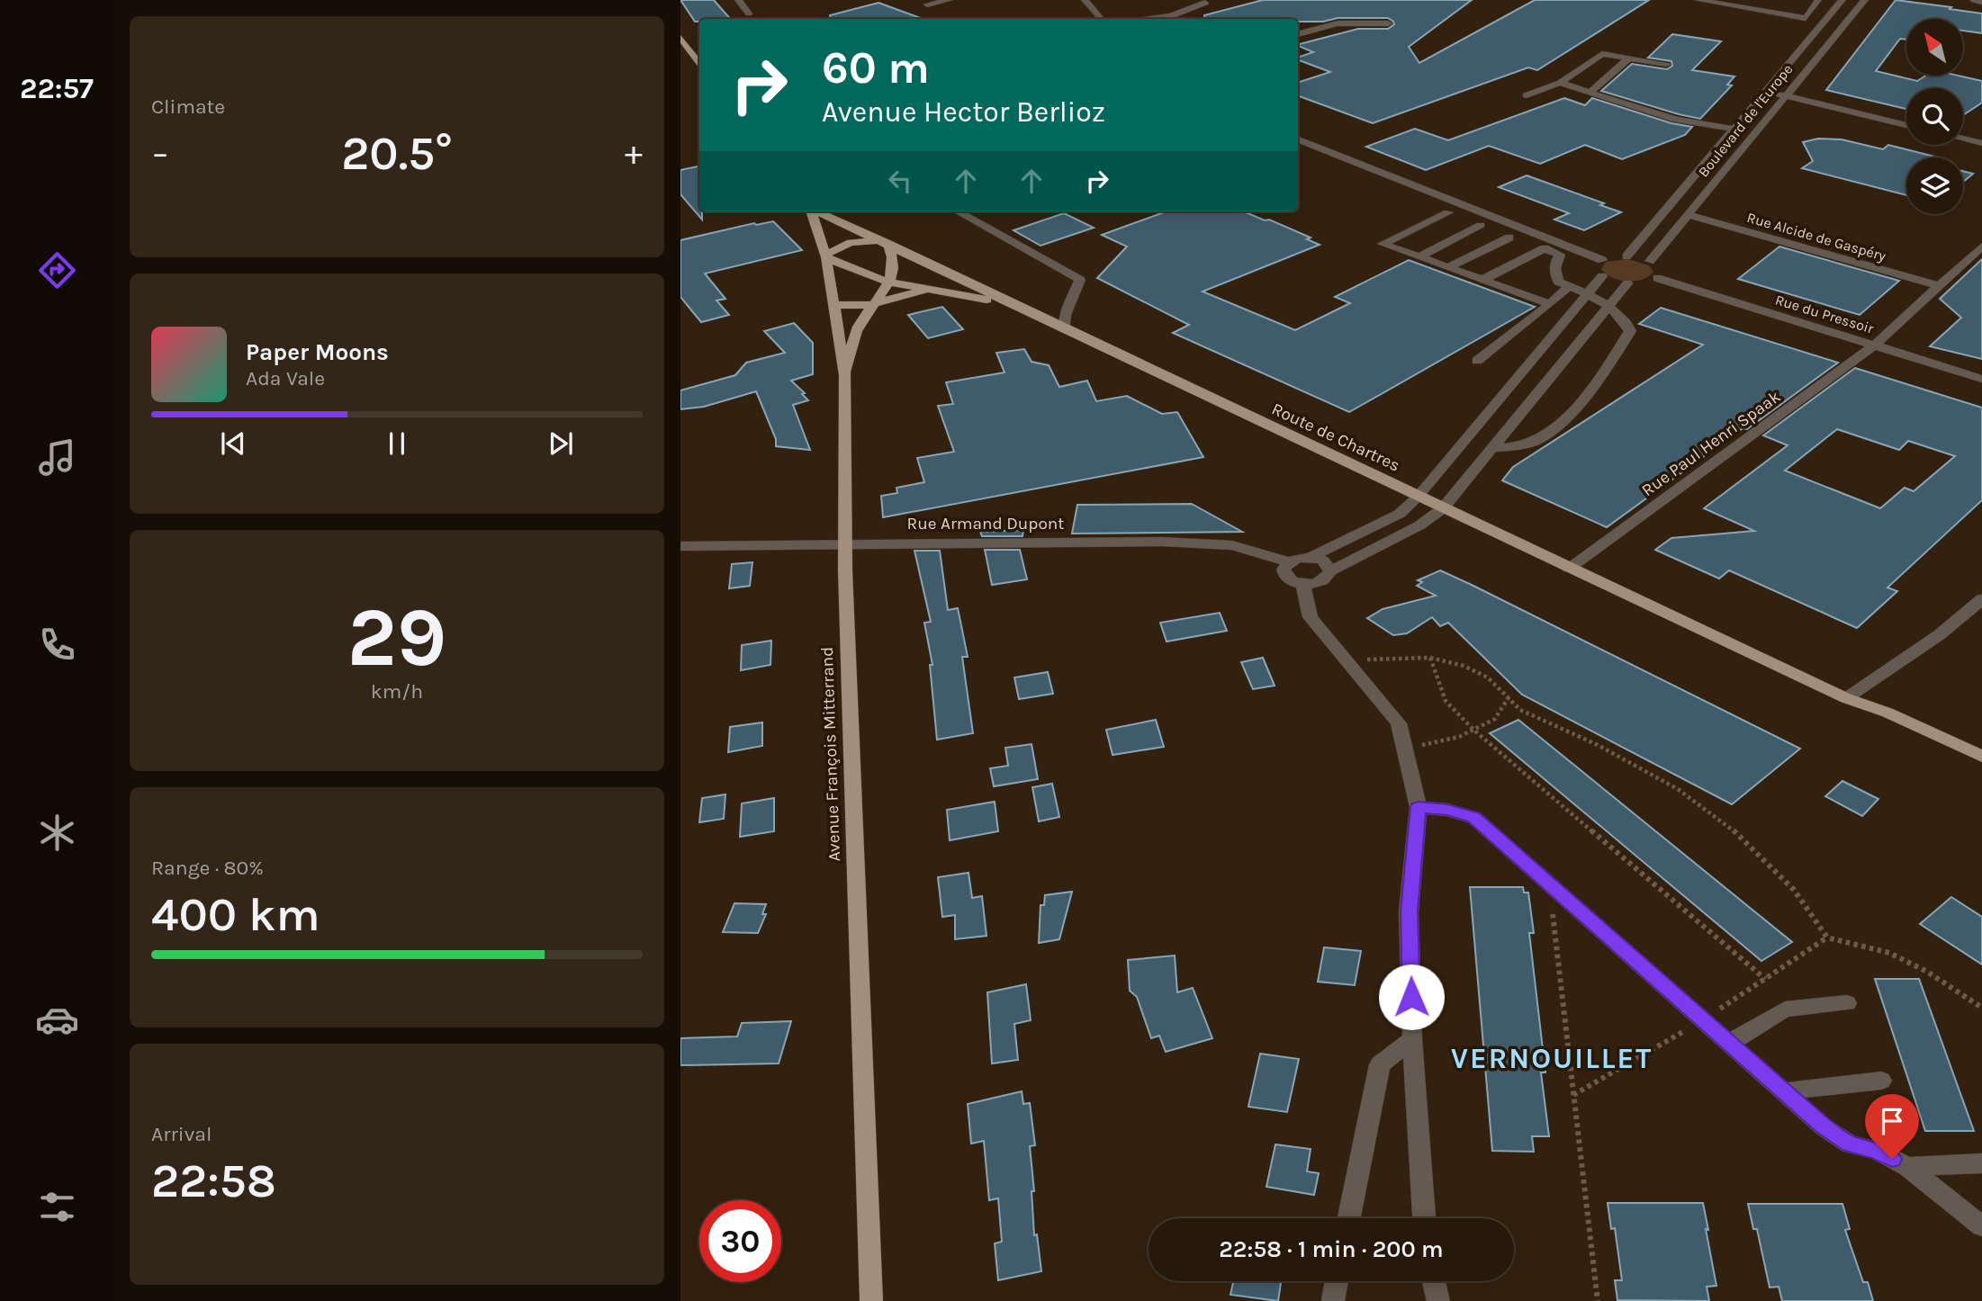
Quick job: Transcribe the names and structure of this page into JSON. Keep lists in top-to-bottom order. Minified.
{"streets":{"main road":["Route de Chartres","Avenue François Mitterrand"],"street":["Boulevard de l'Europe","Rue Alcide de Gaspéry","Rue du Pressoir","Rue Paul Henri Spaak","Rue Armand Dupont"]},"crossings":[["Boulevard de l'Europe","Rue Alcide de Gaspéry"],["Rue Alcide de Gaspéry","Rue Paul Henri Spaak"],["Rue du Pressoir","Rue Paul Henri Spaak"],["Route de Chartres","Rue Paul Henri Spaak"],["Rue Armand Dupont","Avenue François Mitterrand"]],"districts":["VERNOUILLET"],"north":"top left","page":{"tabs":"22:57","tile":["Climate",["29","km/h"],["Range · 80%","400 km"],["Arrival","22:58"]],"turn":["60 m","Avenue Hector Berlioz"],"heat":["−","20.5°","+"],"song":["Paper Moons","Ada Vale"],"limit":"30","trip":"22:58 · 1 min · 200 m"}}
